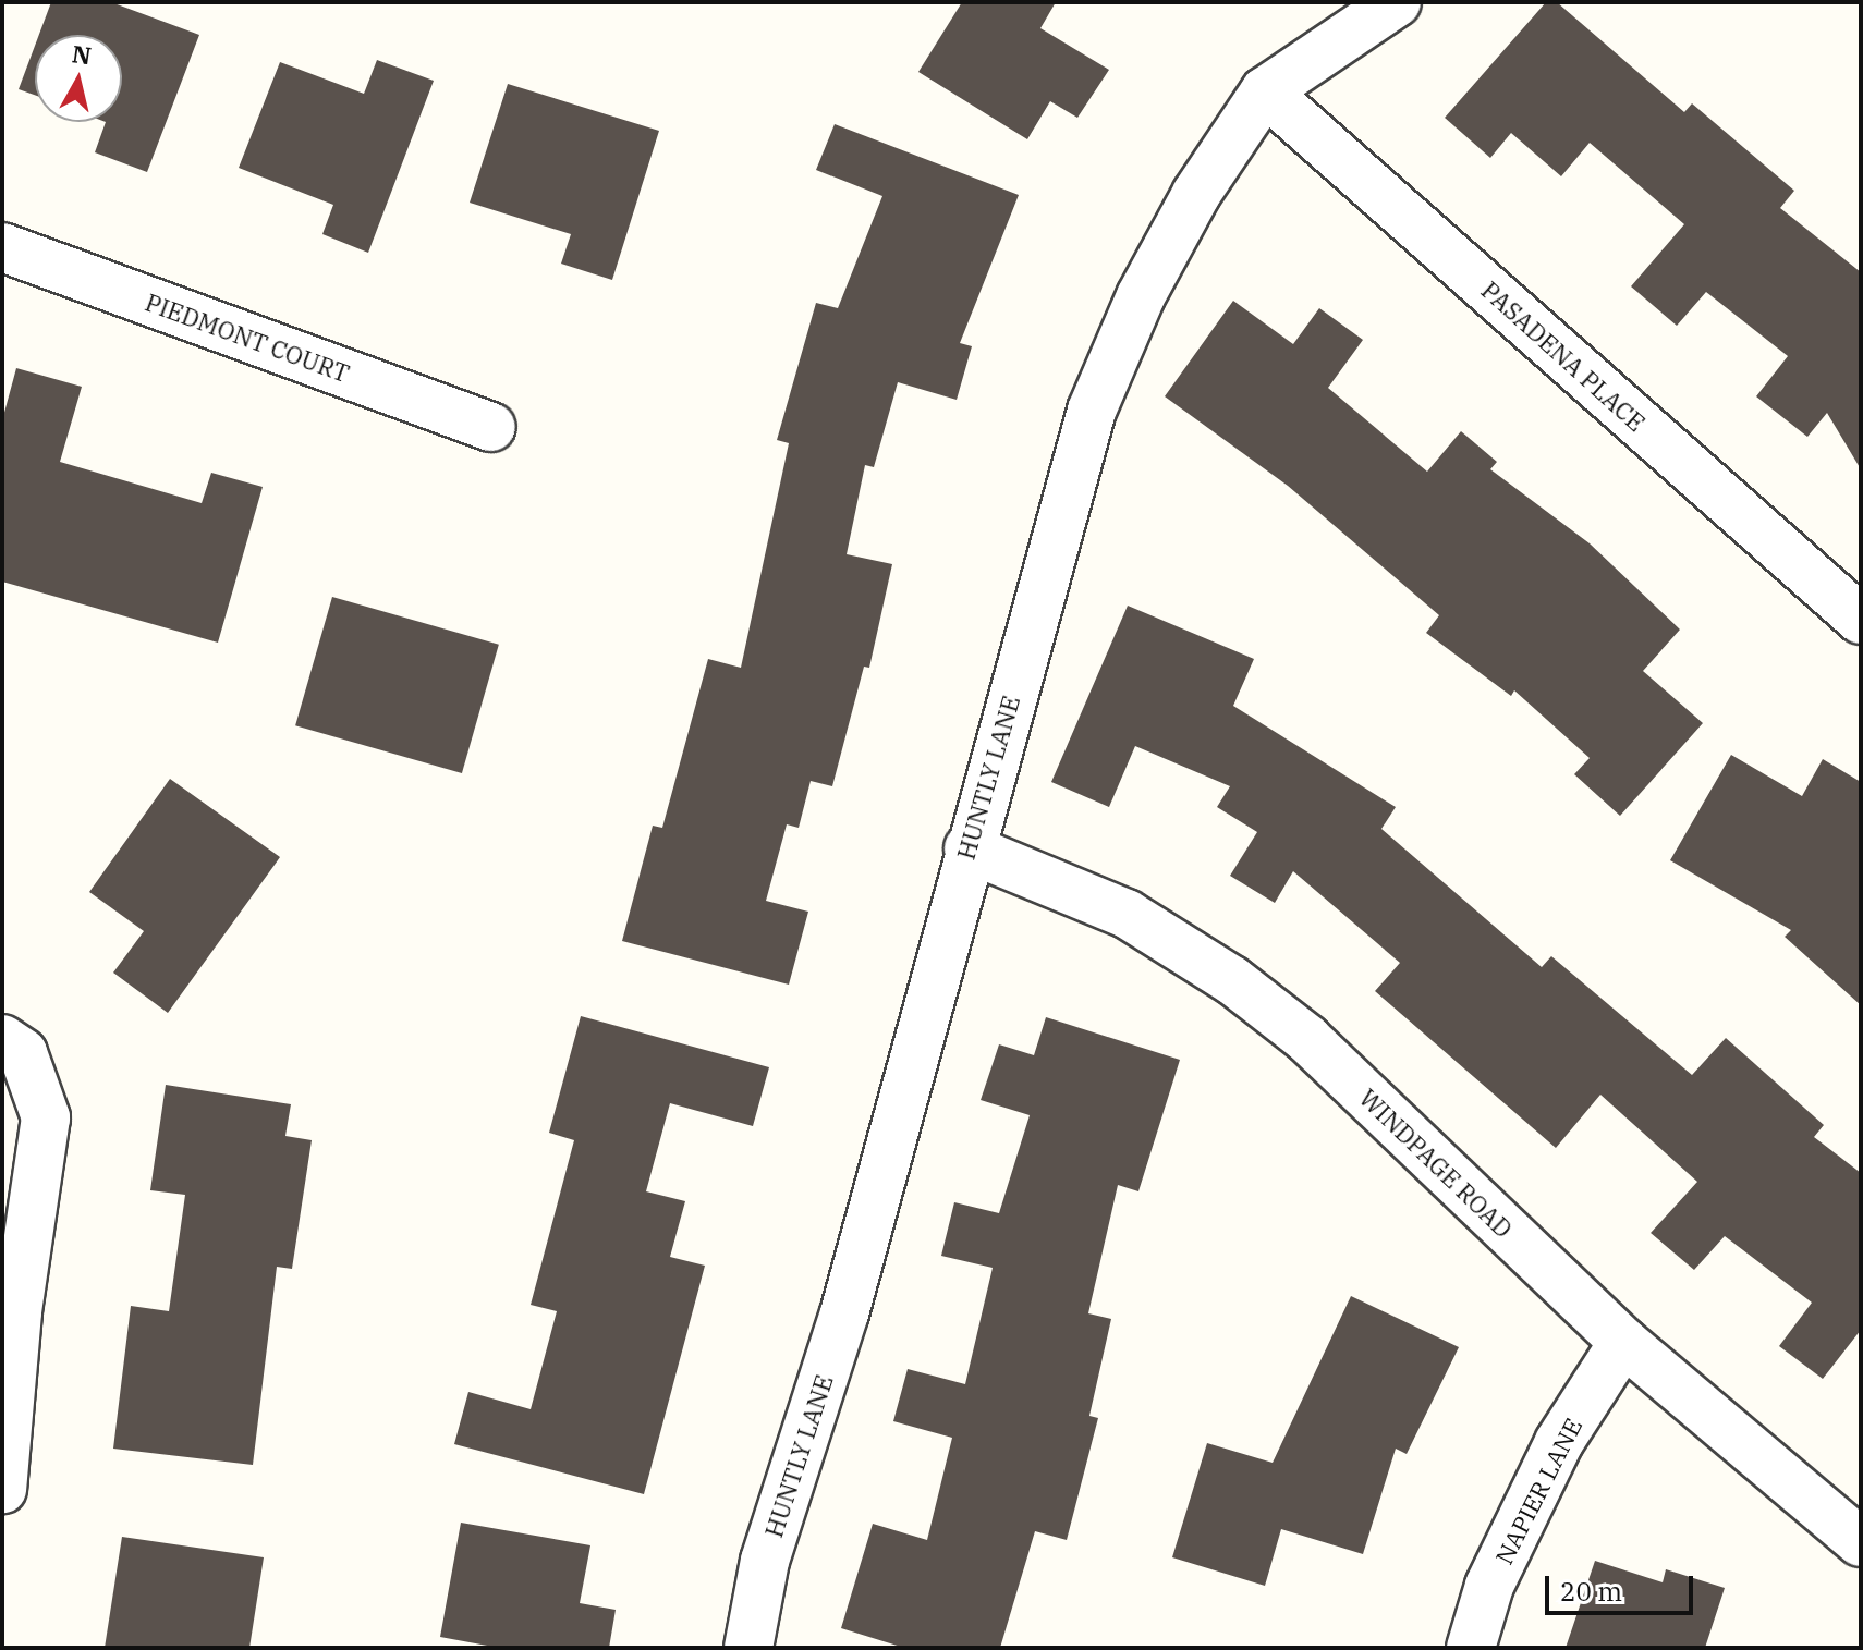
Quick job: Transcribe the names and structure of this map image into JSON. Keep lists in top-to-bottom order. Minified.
{"streets":{"street":["PIEDMONT COURT","PASADENA PLACE","HUNTLY LANE","WINDPAGE ROAD","NAPIER LANE"]},"crossings":[["PASADENA PLACE","HUNTLY LANE"],["HUNTLY LANE","WINDPAGE ROAD"],["WINDPAGE ROAD","NAPIER LANE"]],"scale_bar":"20 m","north":"top"}
